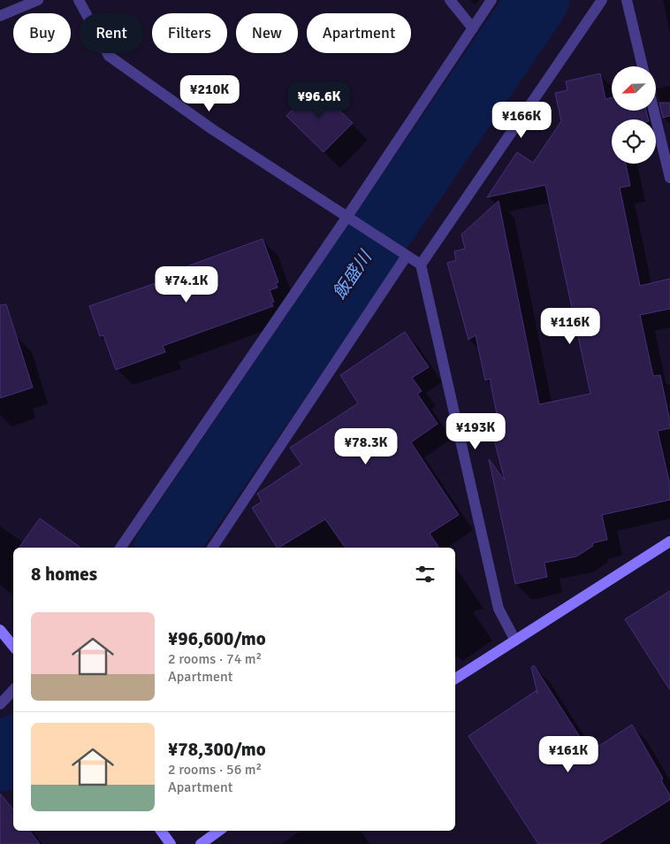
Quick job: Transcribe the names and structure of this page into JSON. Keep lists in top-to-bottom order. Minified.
{"water":["飯盛川"],"north":"bottom left","page":{"chip":["Buy","Rent","Filters","New","Apartment"],"price":["¥210K","¥96.6K","¥166K","¥74.1K","¥116K","¥193K","¥78.3K","¥161K"],"heading":"8 homes","list":[{"name":"¥96,600/mo","note":"2 rooms · 74 m² · Apartment"},{"name":"¥78,300/mo","note":"2 rooms · 56 m² · Apartment"}]}}
